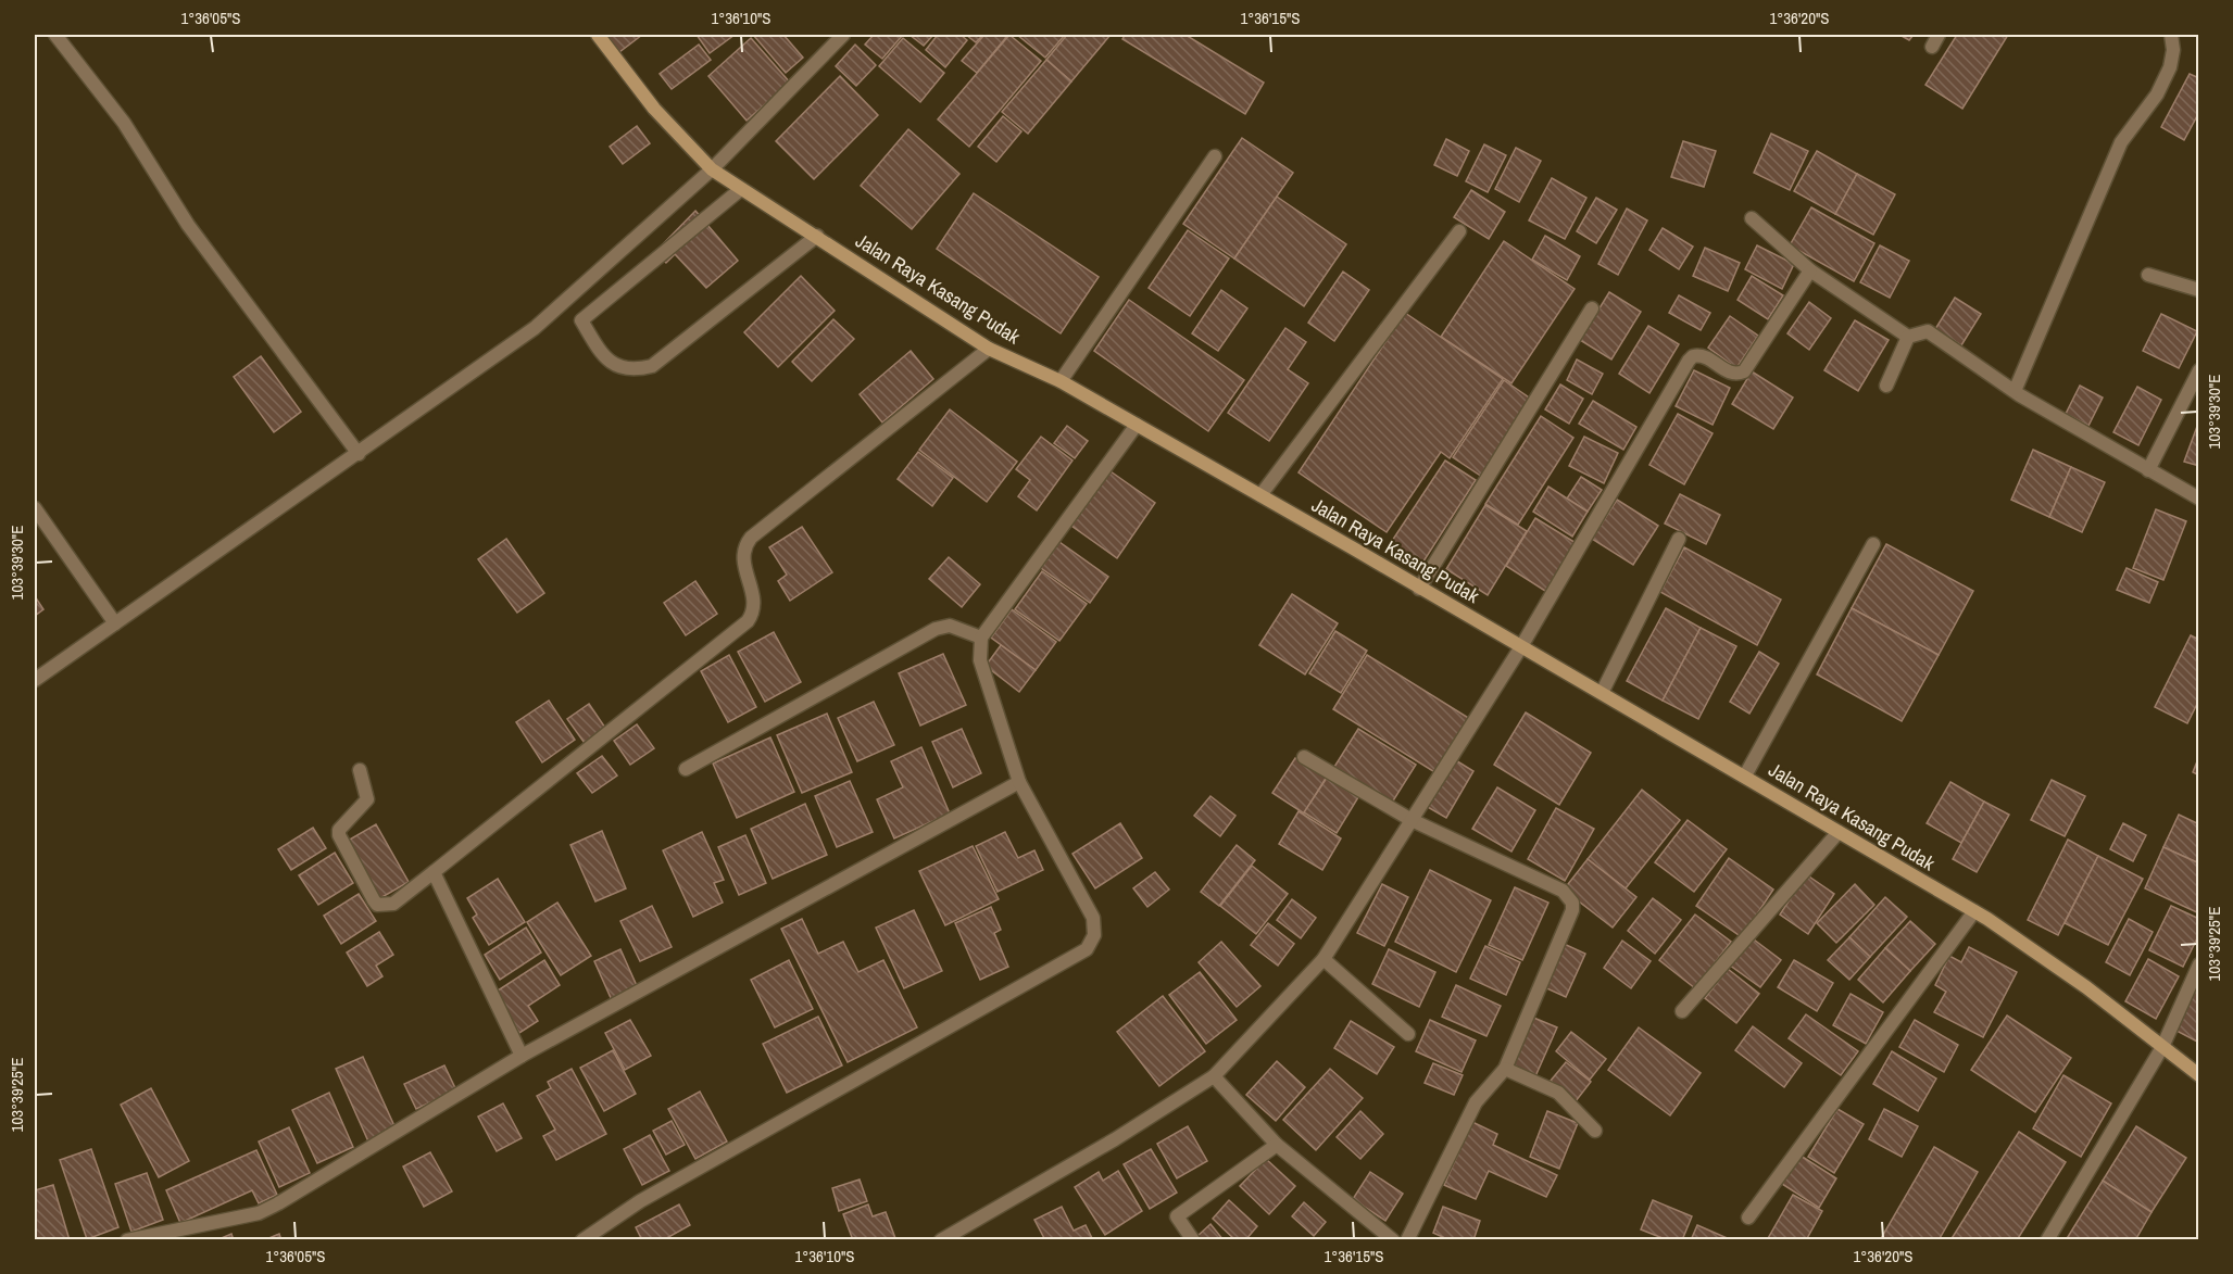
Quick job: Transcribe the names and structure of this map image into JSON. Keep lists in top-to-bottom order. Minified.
{"streets":{"street":["Jalan Raya Kasang Pudak"]},"coordinates":["1°36'05\"S","1°36'10\"S","1°36'15\"S","1°36'20\"S","103°39'30\"E","103°39'25\"E"]}
